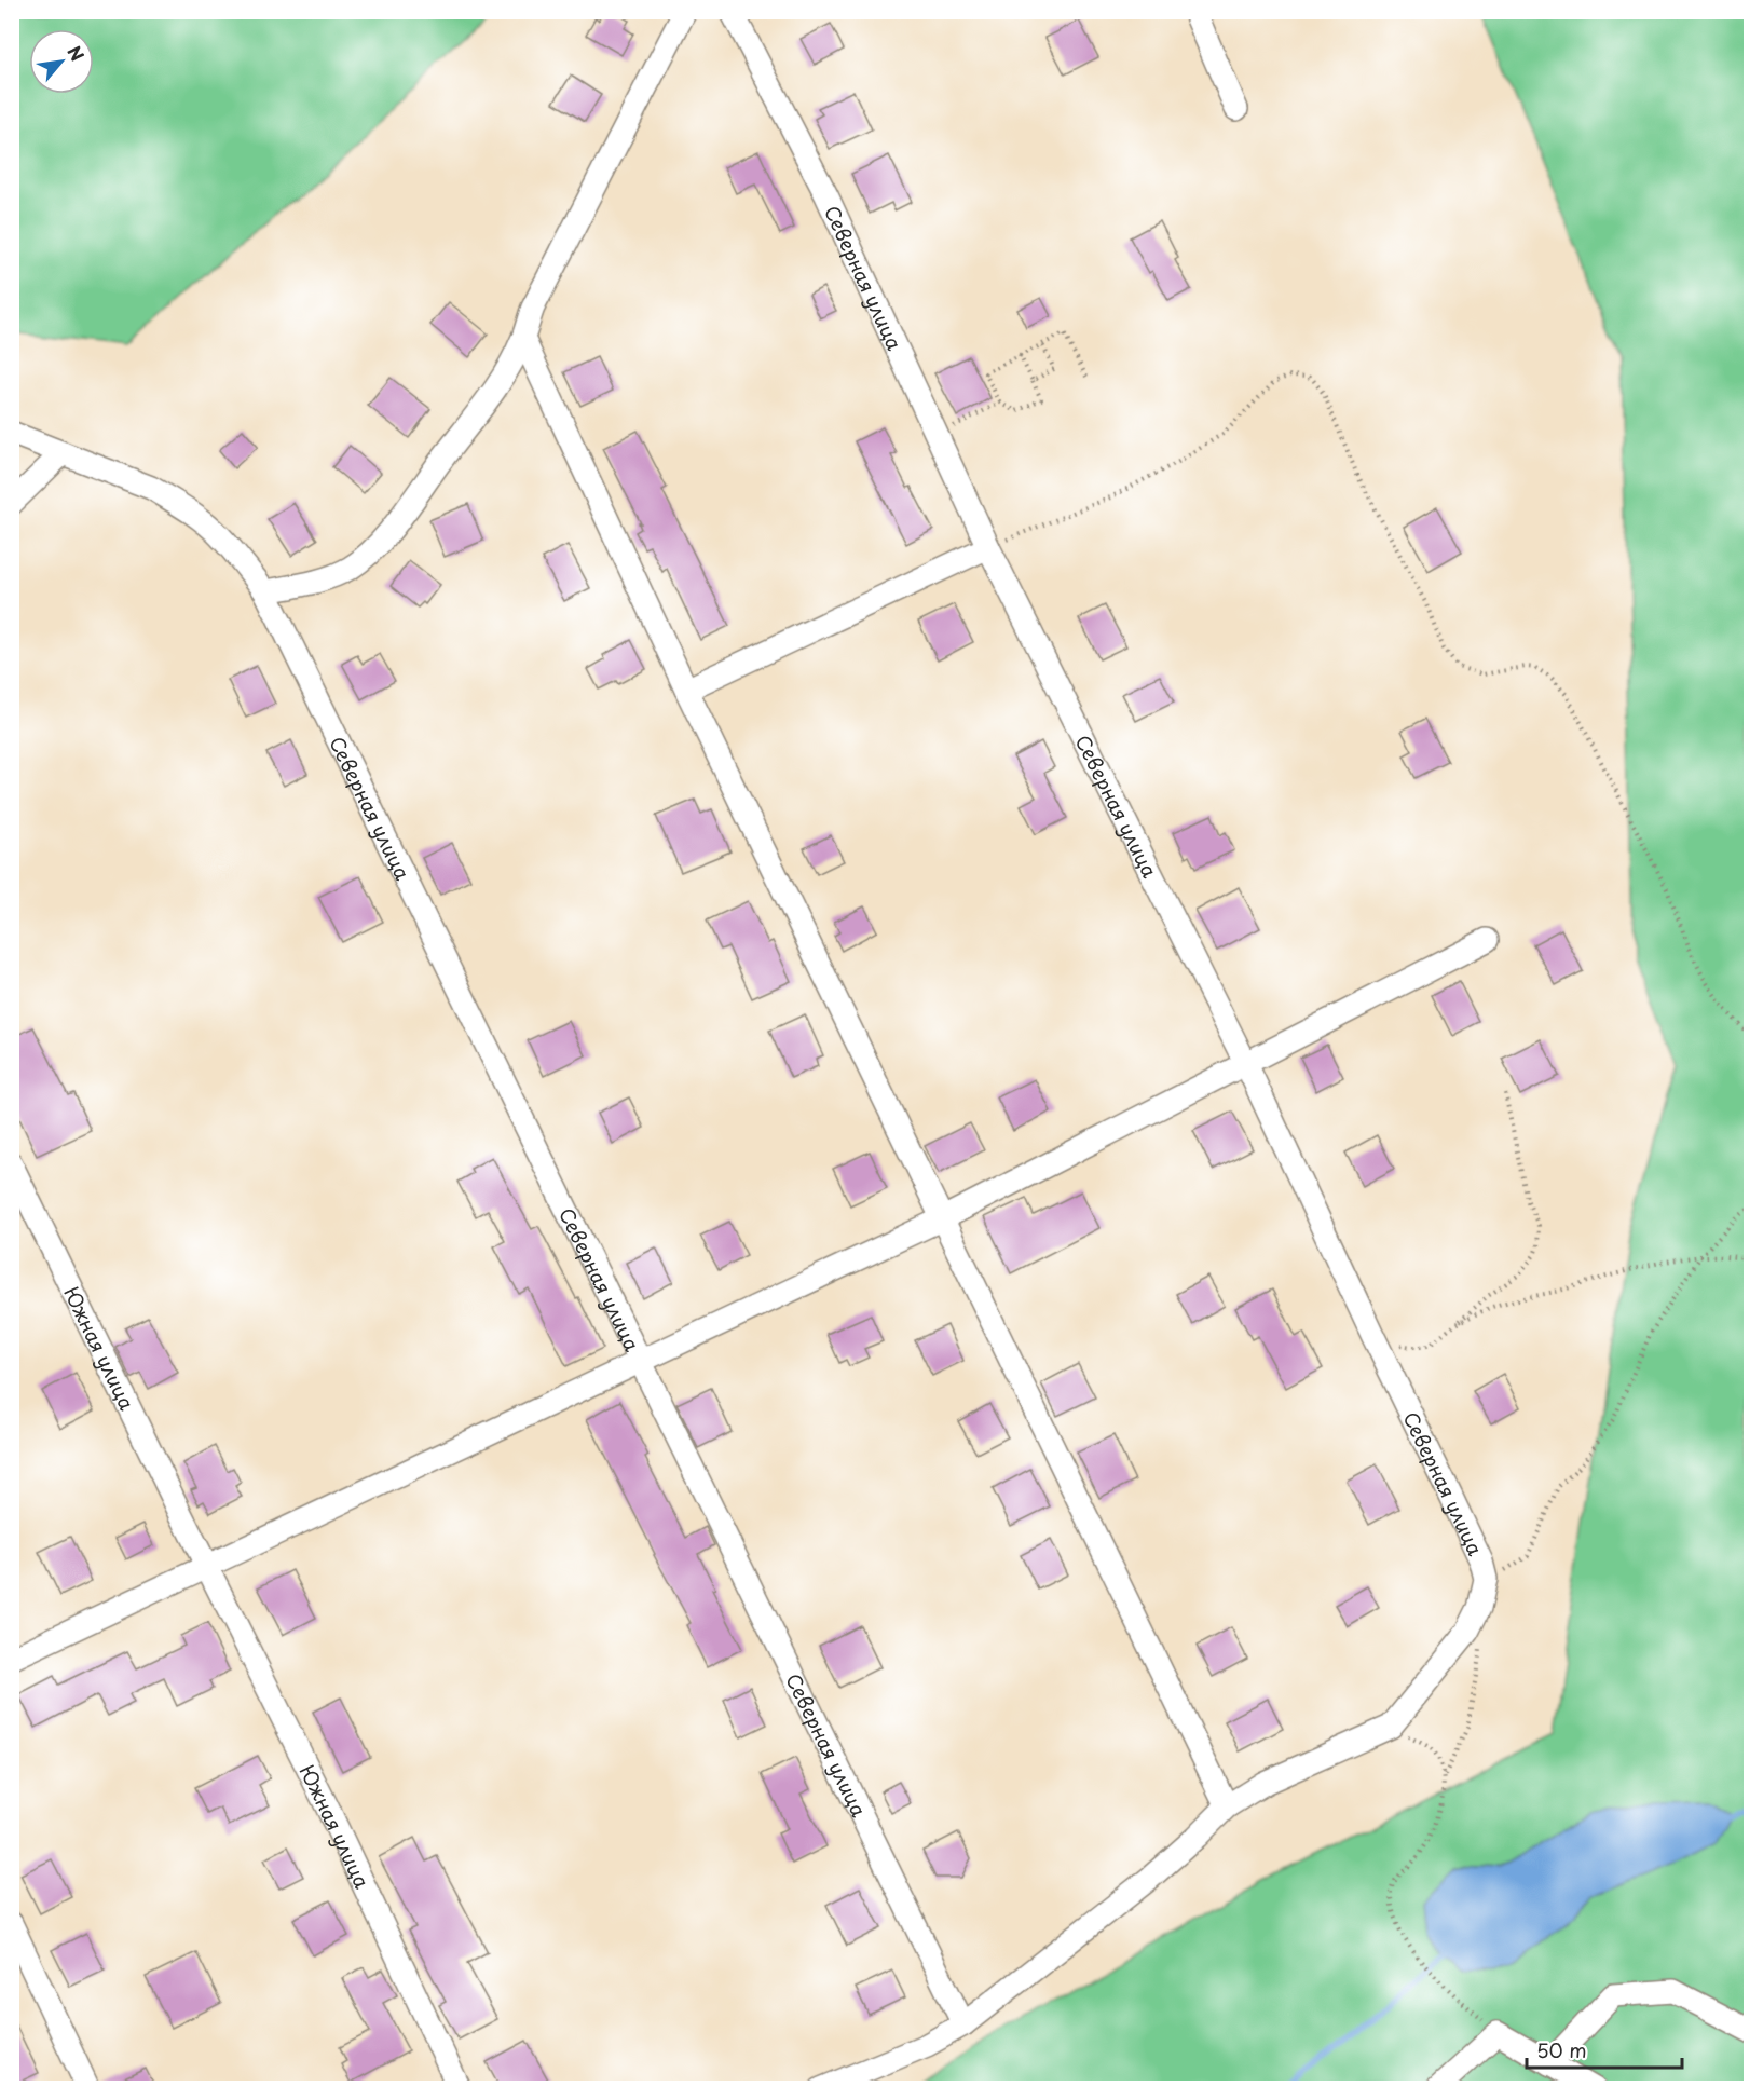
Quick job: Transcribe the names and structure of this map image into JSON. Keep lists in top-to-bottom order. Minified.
{"streets":{"street":["Северная улица","Южная улица"]},"crossings":[["Северная улица","Южная улица"]],"scale_bar":"50 m","north":"top right"}
